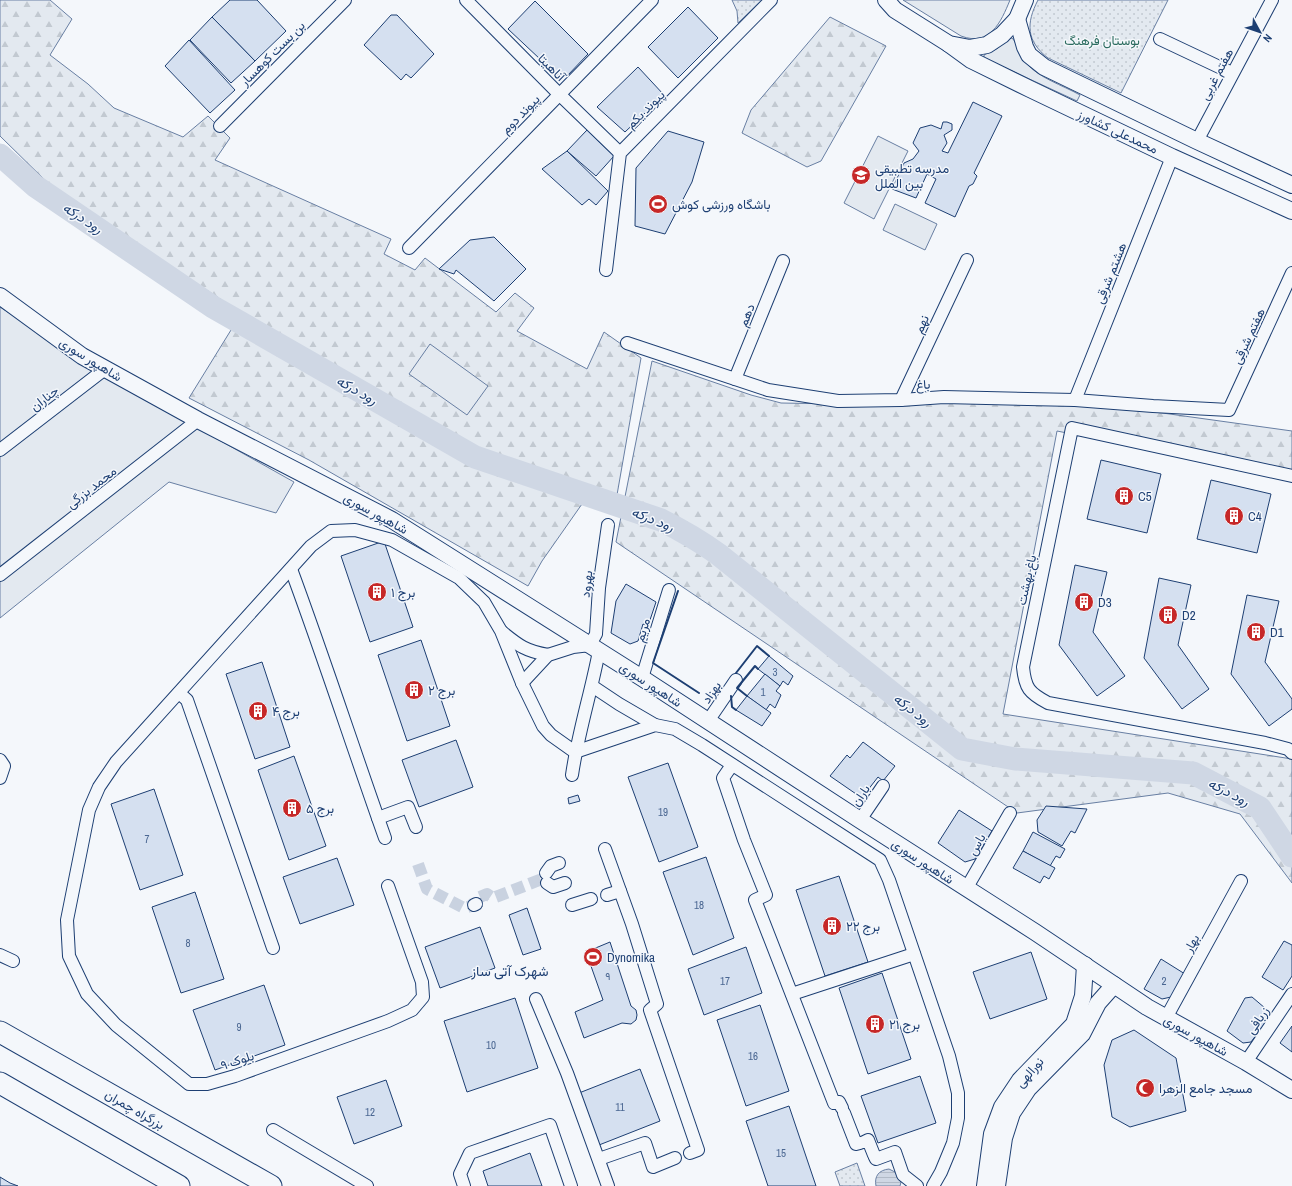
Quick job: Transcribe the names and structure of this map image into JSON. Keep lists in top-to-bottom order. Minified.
{"streets":{"highway":["بزرگراه چمران"],"street":["بن بست کوهسار","آناهیتا","هفتم غربی","پیوند یکم","پیوند دوم","محمدعلی کشاورز","هشتم شرقی","دهم","نهم","هفتم شرقی","شاهپور سوری","باغ","چناران","محمد بزرگی","باغ بهشت","بهرود","مریم","بهزاد","باران","یاس","بهار","زربافی","بلوک ۹","نورالهی"]},"crossings":[["آناهیتا","پیوند یکم"],["آناهیتا","پیوند دوم"],["هفتم غربی","محمدعلی کشاورز"],["محمدعلی کشاورز","هشتم شرقی"],["هشتم شرقی","باغ"],["دهم","باغ"],["نهم","باغ"],["هفتم شرقی","باغ"],["شاهپور سوری","چناران"],["شاهپور سوری","محمد بزرگی"],["شاهپور سوری","بهرود"],["شاهپور سوری","مریم"],["شاهپور سوری","بهزاد"],["شاهپور سوری","باران"],["شاهپور سوری","یاس"],["شاهپور سوری","بهار"],["شاهپور سوری","زربافی"],["شاهپور سوری","نورالهی"]],"districts":["شهرک آتی ساز"],"water":["رود درکه"],"parks":["بوستان فرهنگ"],"places":{"school or university":["مدرسه تطبیقی بین الملل"],"sports":["باشگاه ورزشی کوش","Dynomika"],"building":["C5","C4","برج ۱","D3","D2","D1","برج ۲","برج ۴","برج ۵","برج ۲۲","برج ۲۱"],"mosque":["مسجد جامع الزهرا"]},"house_numbers":["3","1","19","7","18","8","۹","17","2","9","10","16","11","12","15"],"north":"bottom right"}
